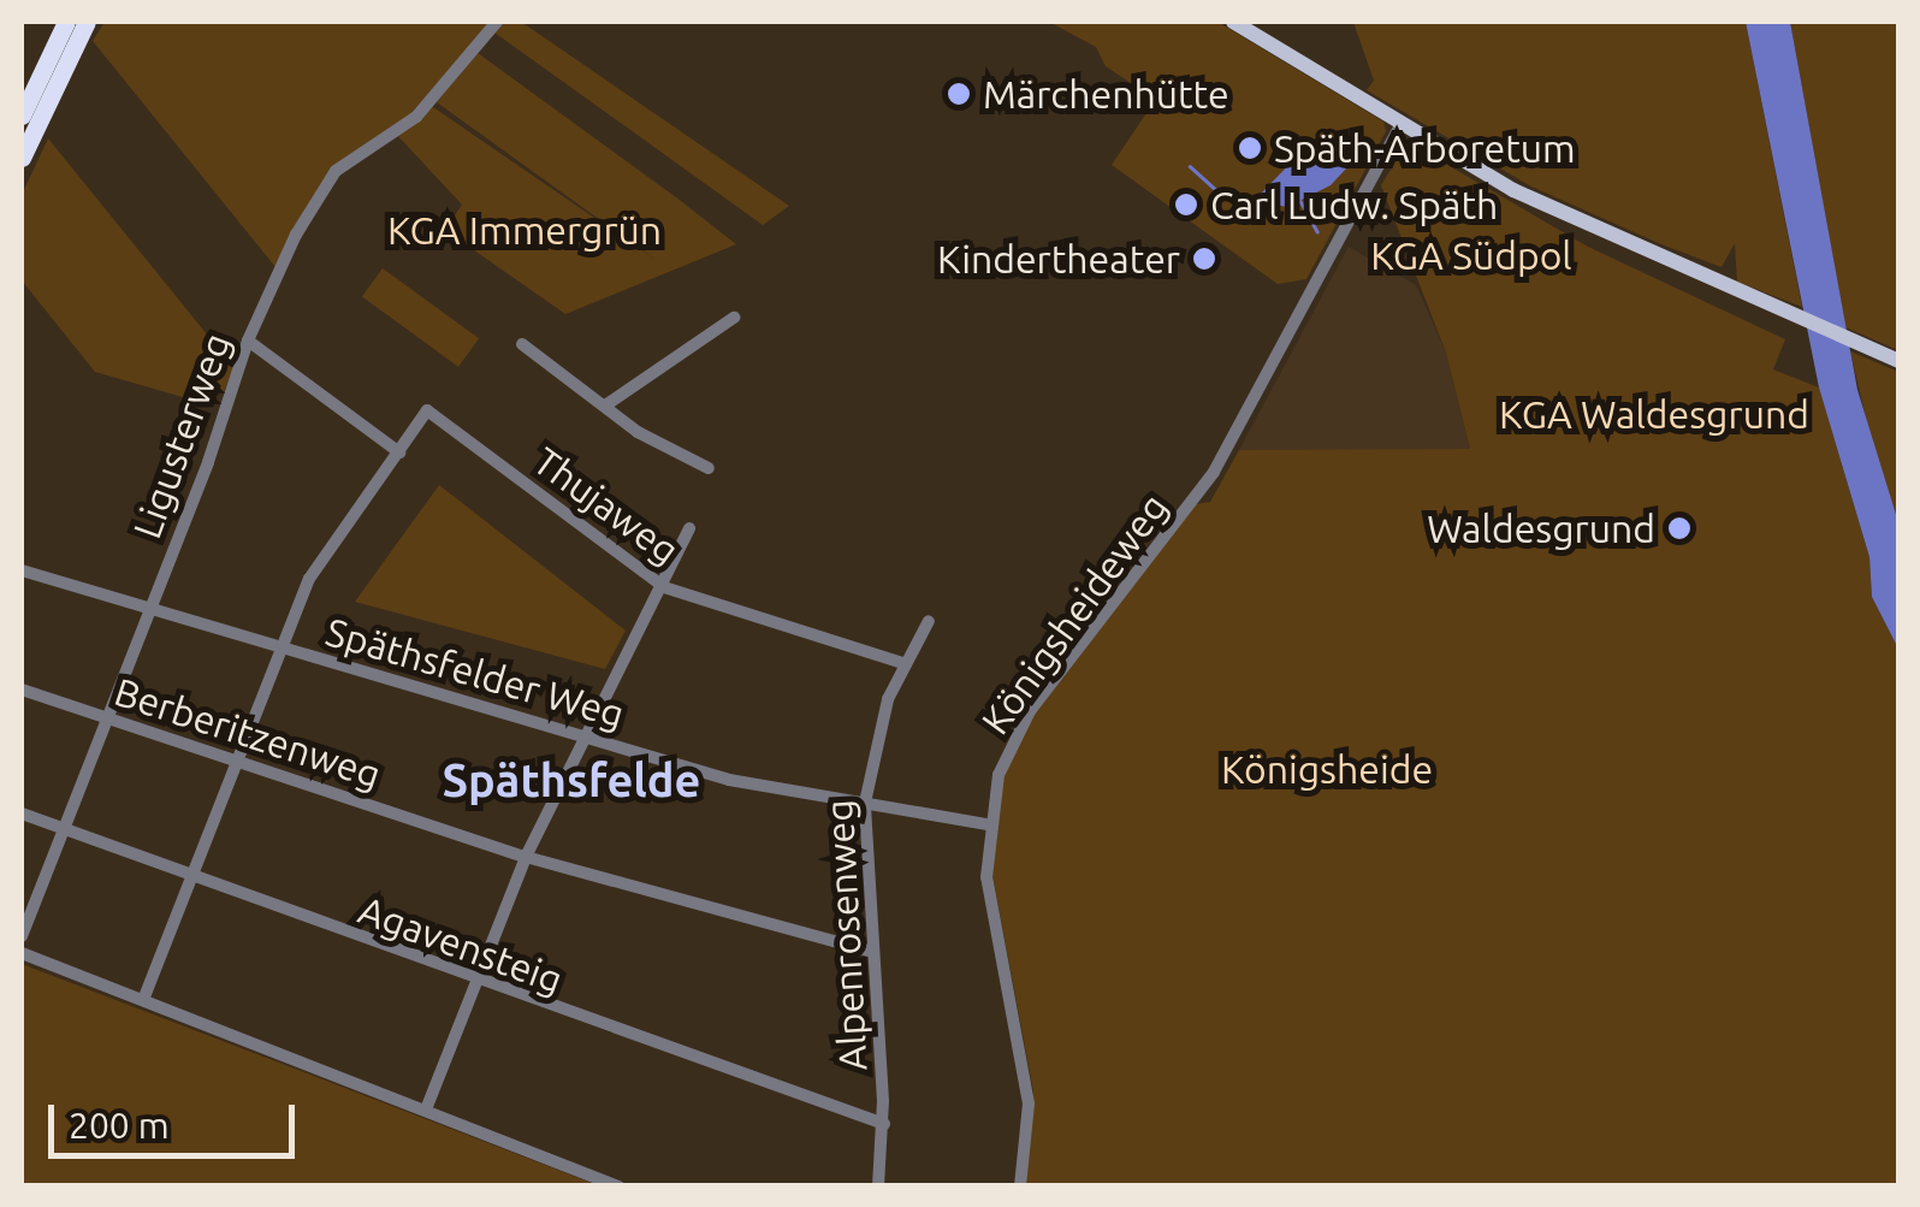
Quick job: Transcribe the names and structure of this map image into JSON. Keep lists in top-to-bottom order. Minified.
{"streets":{"street":["Ligusterweg","Thujaweg","Königsheideweg","Späthsfelder Weg","Berberitzenweg","Alpenrosenweg","Agavensteig"]},"crossings":[["Ligusterweg","Späthsfelder Weg"],["Ligusterweg","Berberitzenweg"],["Ligusterweg","Agavensteig"],["Thujaweg","Alpenrosenweg"],["Königsheideweg","Späthsfelder Weg"],["Späthsfelder Weg","Alpenrosenweg"],["Berberitzenweg","Alpenrosenweg"],["Alpenrosenweg","Agavensteig"]],"districts":["Späthsfelde"],"parks":["KGA Immergrün","KGA Südpol","KGA Waldesgrund","Königsheide"],"places":["Märchenhütte","Späth-Arboretum","Carl Ludw. Späth","Kindertheater","Waldesgrund"],"scale_bar":"200 m"}
